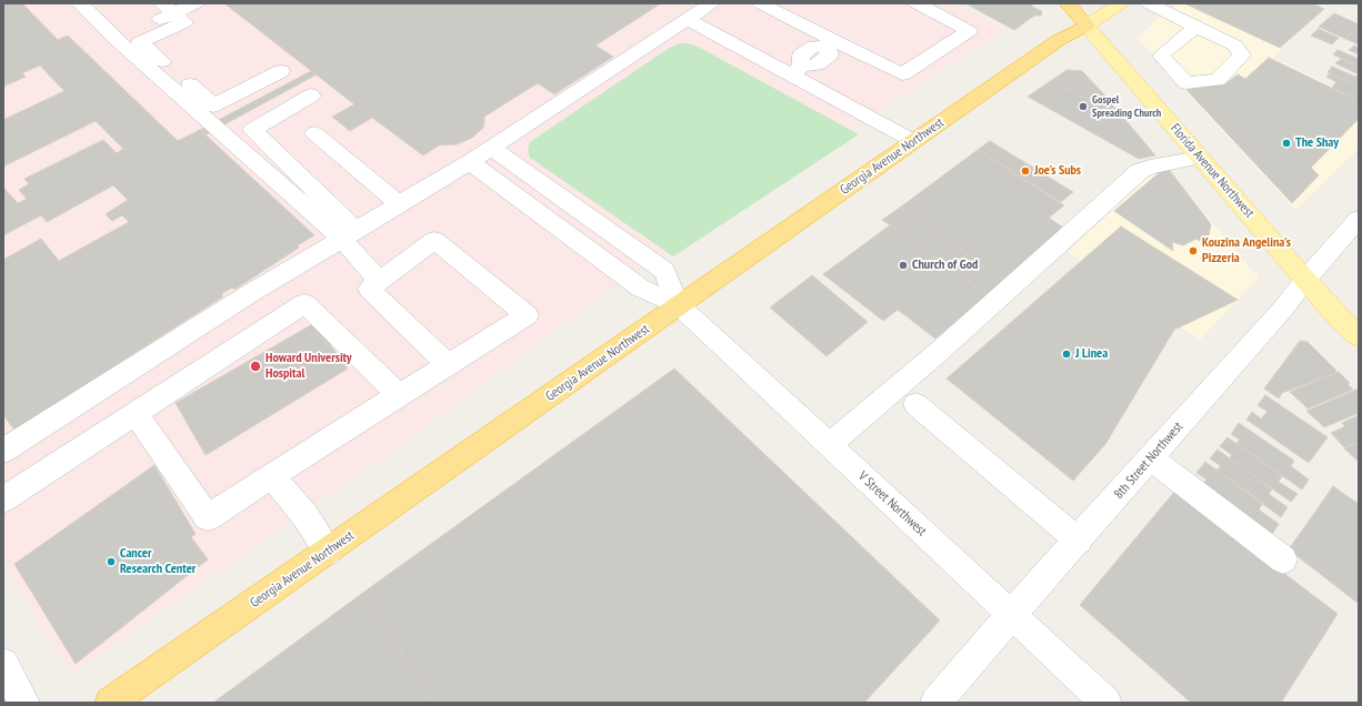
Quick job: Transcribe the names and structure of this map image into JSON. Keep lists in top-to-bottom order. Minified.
{"streets":{"highway":["Georgia Avenue Northwest","Florida Avenue Northwest"],"street":["8th Street Northwest","V Street Northwest"]},"crossings":[["Georgia Avenue Northwest","Florida Avenue Northwest"],["Georgia Avenue Northwest","V Street Northwest"],["Florida Avenue Northwest","8th Street Northwest"],["8th Street Northwest","V Street Northwest"]],"places":["Gospel Spreading Church","The Shay","Joe's Subs","Kouzina Angelina's Pizzeria","Church of God","J Linea","Howard University Hospital","Cancer Research Center"]}
